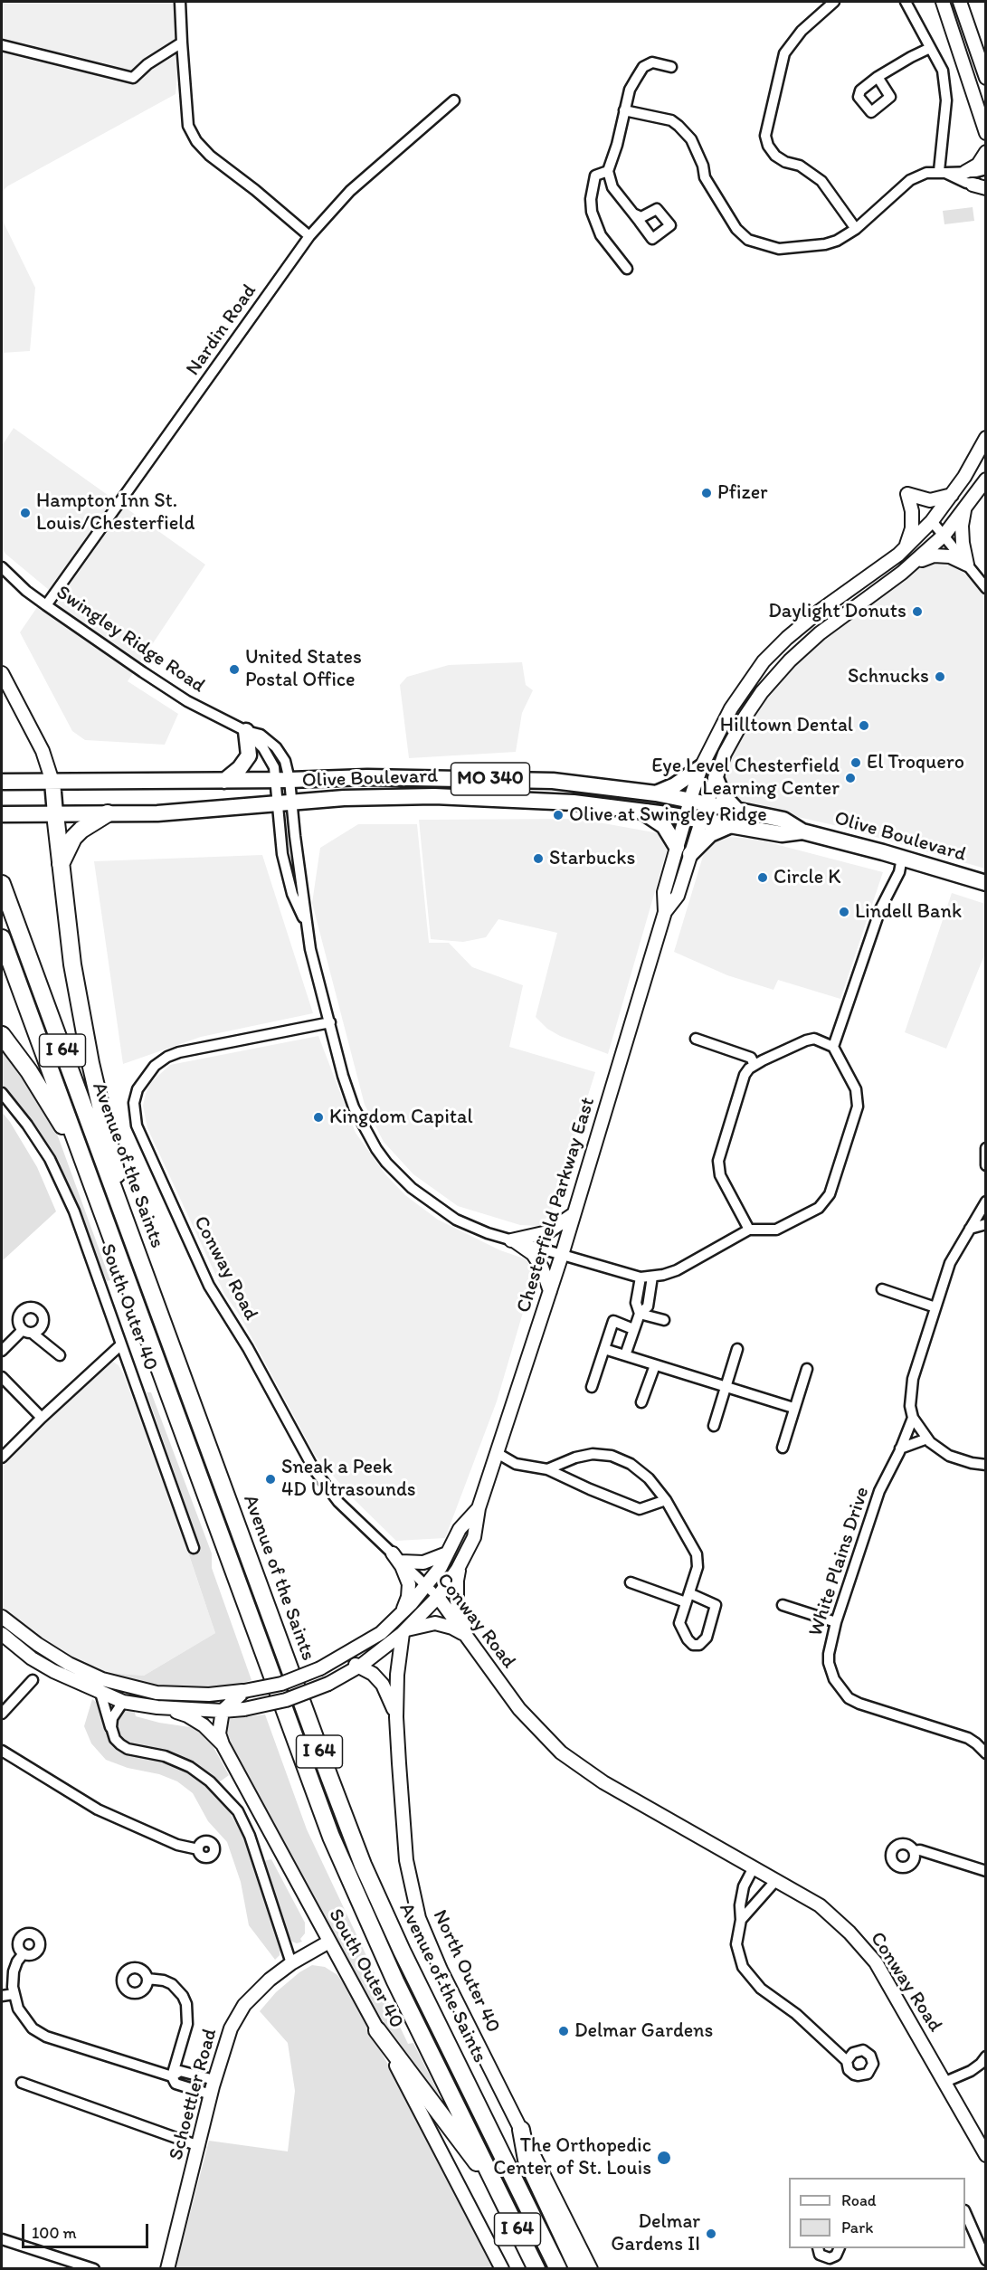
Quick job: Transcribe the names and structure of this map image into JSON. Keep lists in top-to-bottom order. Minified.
{"streets":{"highway":["I 64","Avenue of the Saints"],"main road":["Olive Boulevard","MO 340"],"street":["Nardin Road","Swingley Ridge Road","Chesterfield Parkway East","Conway Road","South Outer 40","White Plains Drive","North Outer 40","Schoettler Road"]},"crossings":[["Nardin Road","Swingley Ridge Road"],["Swingley Ridge Road","Olive Boulevard"],["Swingley Ridge Road","Chesterfield Parkway East"],["Swingley Ridge Road","Conway Road"],["Olive Boulevard","MO 340"],["Olive Boulevard","Chesterfield Parkway East"],["Chesterfield Parkway East","Conway Road"],["Chesterfield Parkway East","South Outer 40"],["Chesterfield Parkway East","North Outer 40"],["South Outer 40","Schoettler Road"]],"places":["Pfizer","Hampton Inn St. Louis/Chesterfield","Daylight Donuts","United States Postal Office","Schnucks","Hilltown Dental","El Troquero","Eye Level Chesterfield Learning Center","Olive at Swingley Ridge","Starbucks","Circle K","Lindell Bank","Kingdom Capital","Sneak a Peek 4D Ultrasounds","Delmar Gardens","The Orthopedic Center of St. Louis","Delmar Gardens II"],"legend":["Road","Park"],"scale_bar":"100 m"}
